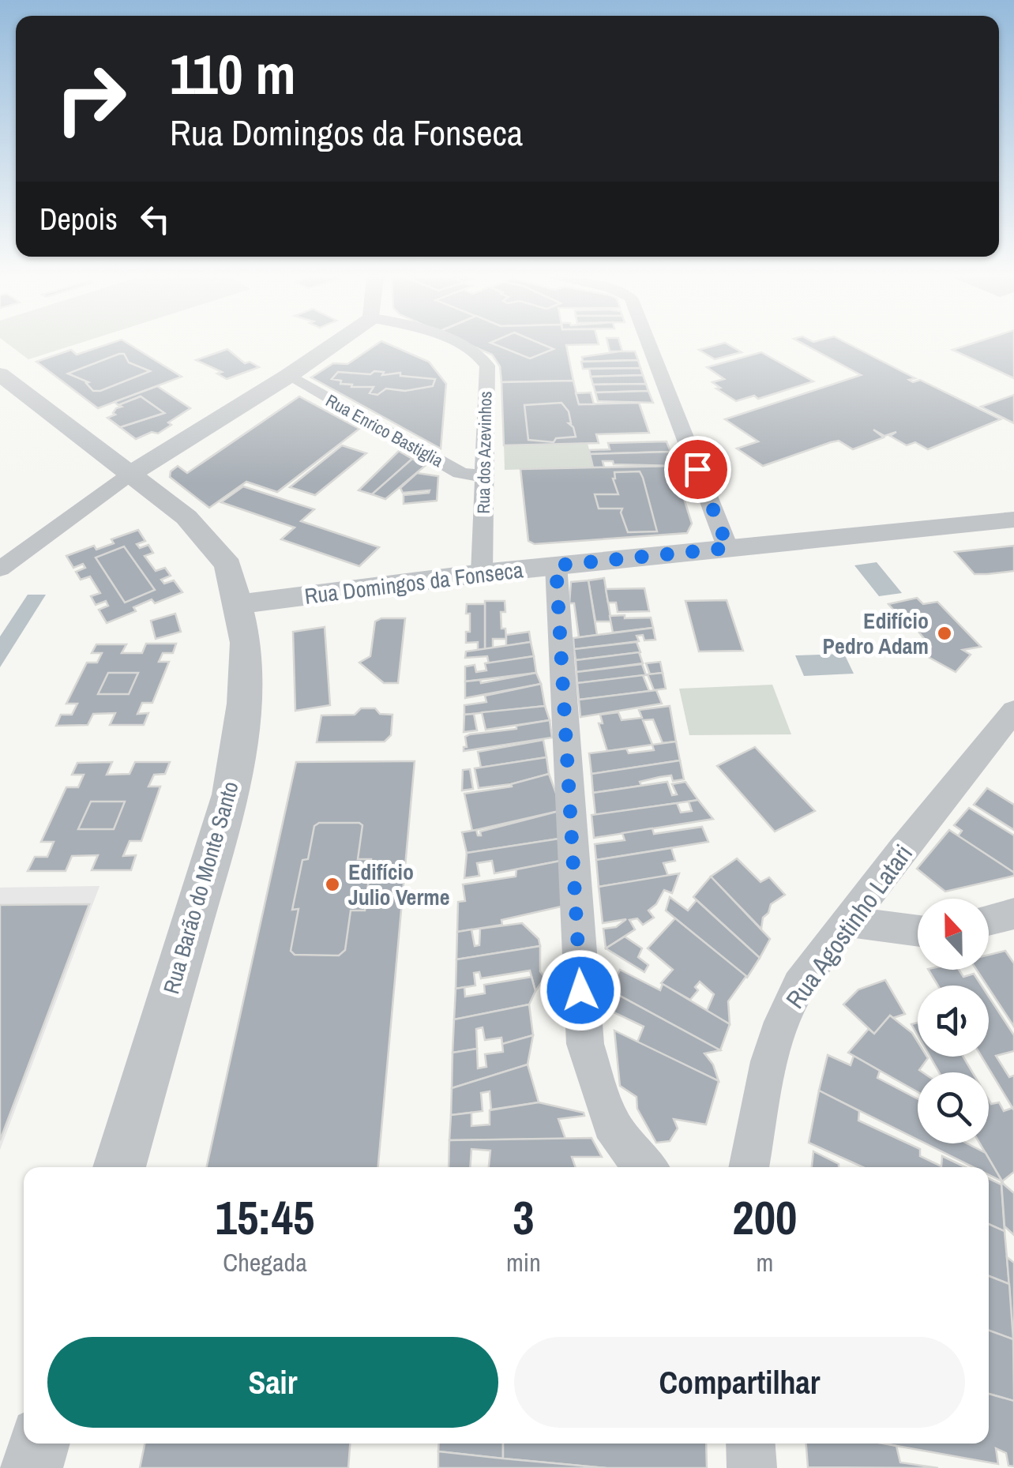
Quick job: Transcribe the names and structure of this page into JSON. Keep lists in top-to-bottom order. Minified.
{"streets":{"street":["Rua Enrico Bastiglia","Rua dos Azevinhos","Rua Domingos da Fonseca","Rua Barão do Monte Santo","Rua Agostinho Latari"]},"crossings":[["Rua Enrico Bastiglia","Rua dos Azevinhos"],["Rua dos Azevinhos","Rua Domingos da Fonseca"],["Rua Domingos da Fonseca","Rua Barão do Monte Santo"]],"places":["Edifício Pedro Adam","Edifício Julio Verme"],"north":"top","page":{"turn":["110 m","Rua Domingos da Fonseca"],"then":"Depois","eta":["15:45","Chegada","3","min","200","m"],"buttons":["Sair","Compartilhar"]}}
